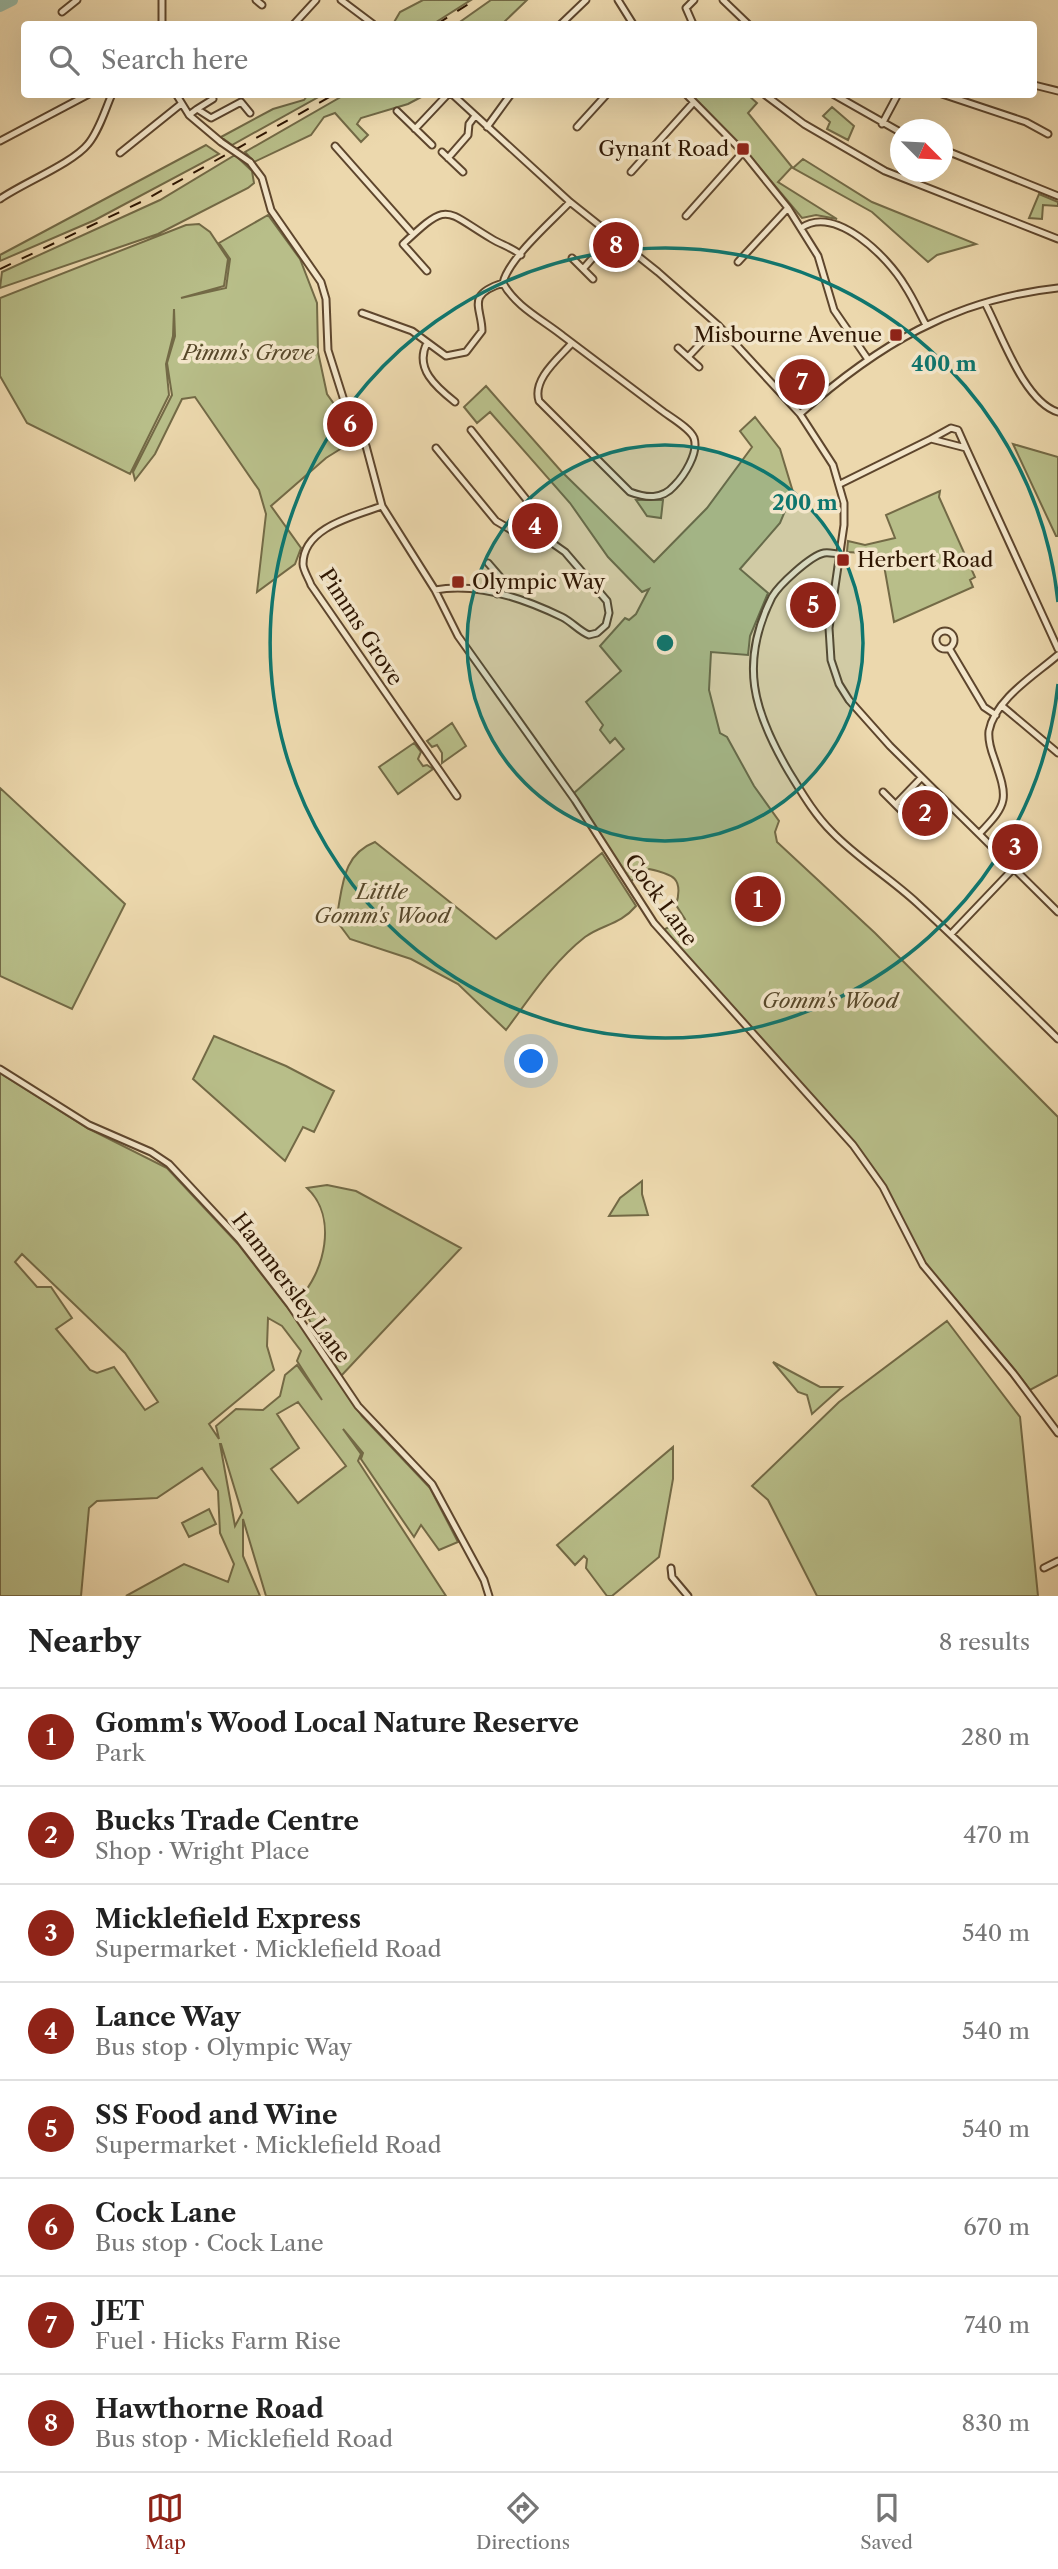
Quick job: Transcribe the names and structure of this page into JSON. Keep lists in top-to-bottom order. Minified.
{"streets":{"street":["Pimms Grove","Cock Lane","Hammersley Lane"]},"crossings":[["Pimms Grove","Cock Lane"]],"parks":["Pimm's Grove","Little Gomm's Wood","Gomm's Wood"],"places":{"transit":["Gynant Road","Misbourne Avenue","Herbert Road","Olympic Way"]},"north":"bottom right","page":{"search":"Search here","pins":["8","7","6","4","5","2","3","1"],"heading":["Nearby","8 results"],"list":[{"mark":"1","name":"Gomm's Wood Local Nature Reserve","note":"Park","value":"280 m"},{"mark":"2","name":"Bucks Trade Centre","note":"Shop · Wright Place","value":"470 m"},{"mark":"3","name":"Micklefield Express","note":"Supermarket · Micklefield Road","value":"540 m"},{"mark":"4","name":"Lance Way","note":"Bus stop · Olympic Way","value":"540 m"},{"mark":"5","name":"SS Food and Wine","note":"Supermarket · Micklefield Road","value":"540 m"},{"mark":"6","name":"Cock Lane","note":"Bus stop · Cock Lane","value":"670 m"},{"mark":"7","name":"JET","note":"Fuel · Hicks Farm Rise","value":"740 m"},{"mark":"8","name":"Hawthorne Road","note":"Bus stop · Micklefield Road","value":"830 m"}],"nav":["Map","Directions","Saved"]},"rings":["400 m","200 m"]}
